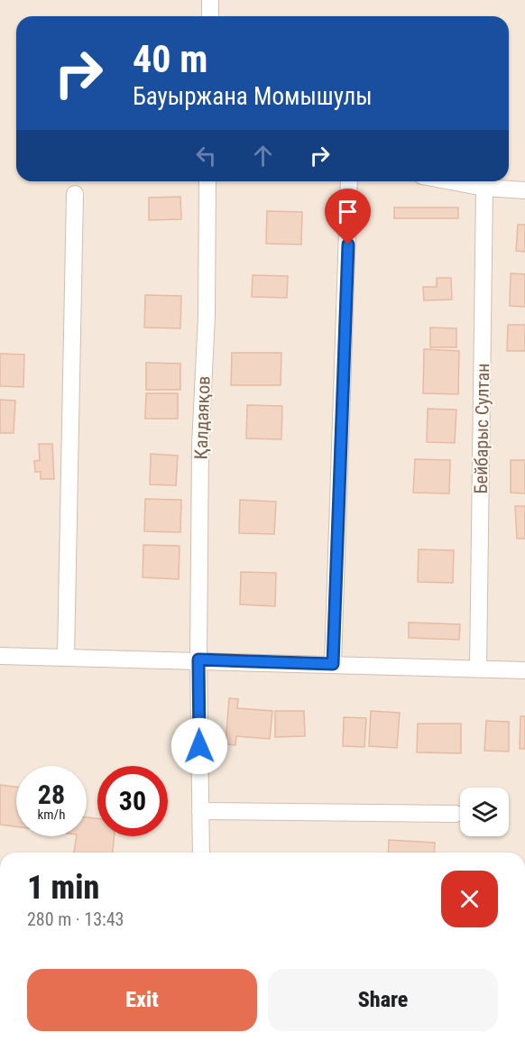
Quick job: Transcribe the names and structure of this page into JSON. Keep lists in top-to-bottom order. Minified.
{"streets":{"street":["Қалдаяқов","Бейбарыс Султан"]},"page":{"turn":["40 m","Бауыржана Момышулы"],"speed":"28 km/h","limit":"30","heading":["1 min","280 m · 13:43"],"buttons":["Exit","Share"]}}
